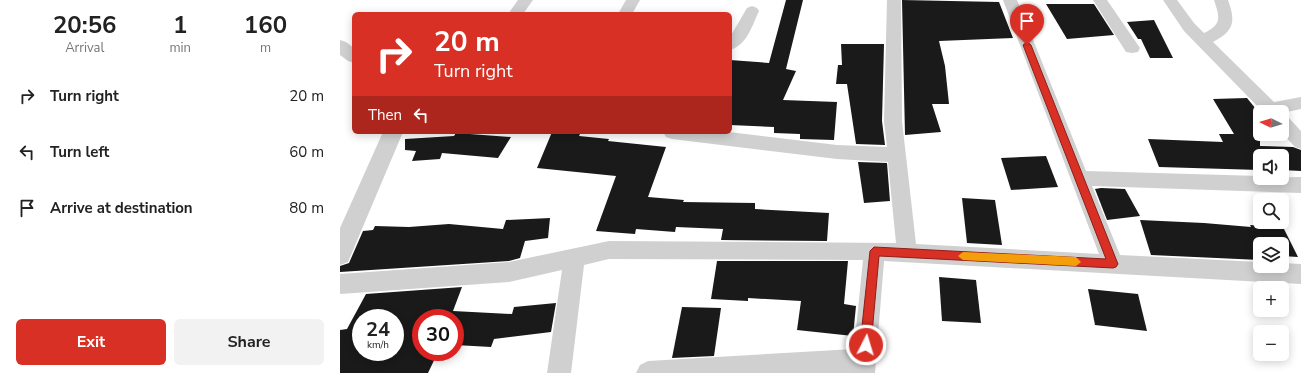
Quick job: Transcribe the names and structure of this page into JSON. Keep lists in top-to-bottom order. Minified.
{"north":"left","page":{"eta":["20:56","Arrival","1","min","160","m"],"turn":["20 m","Turn right"],"list":[{"name":"Turn right","value":"20 m"},{"name":"Turn left","value":"60 m"},{"name":"Arrive at destination","value":"80 m"}],"then":"Then","map_buttons":["+","−"],"speed":"24 km/h","limit":"30","buttons":["Exit","Share"]}}
